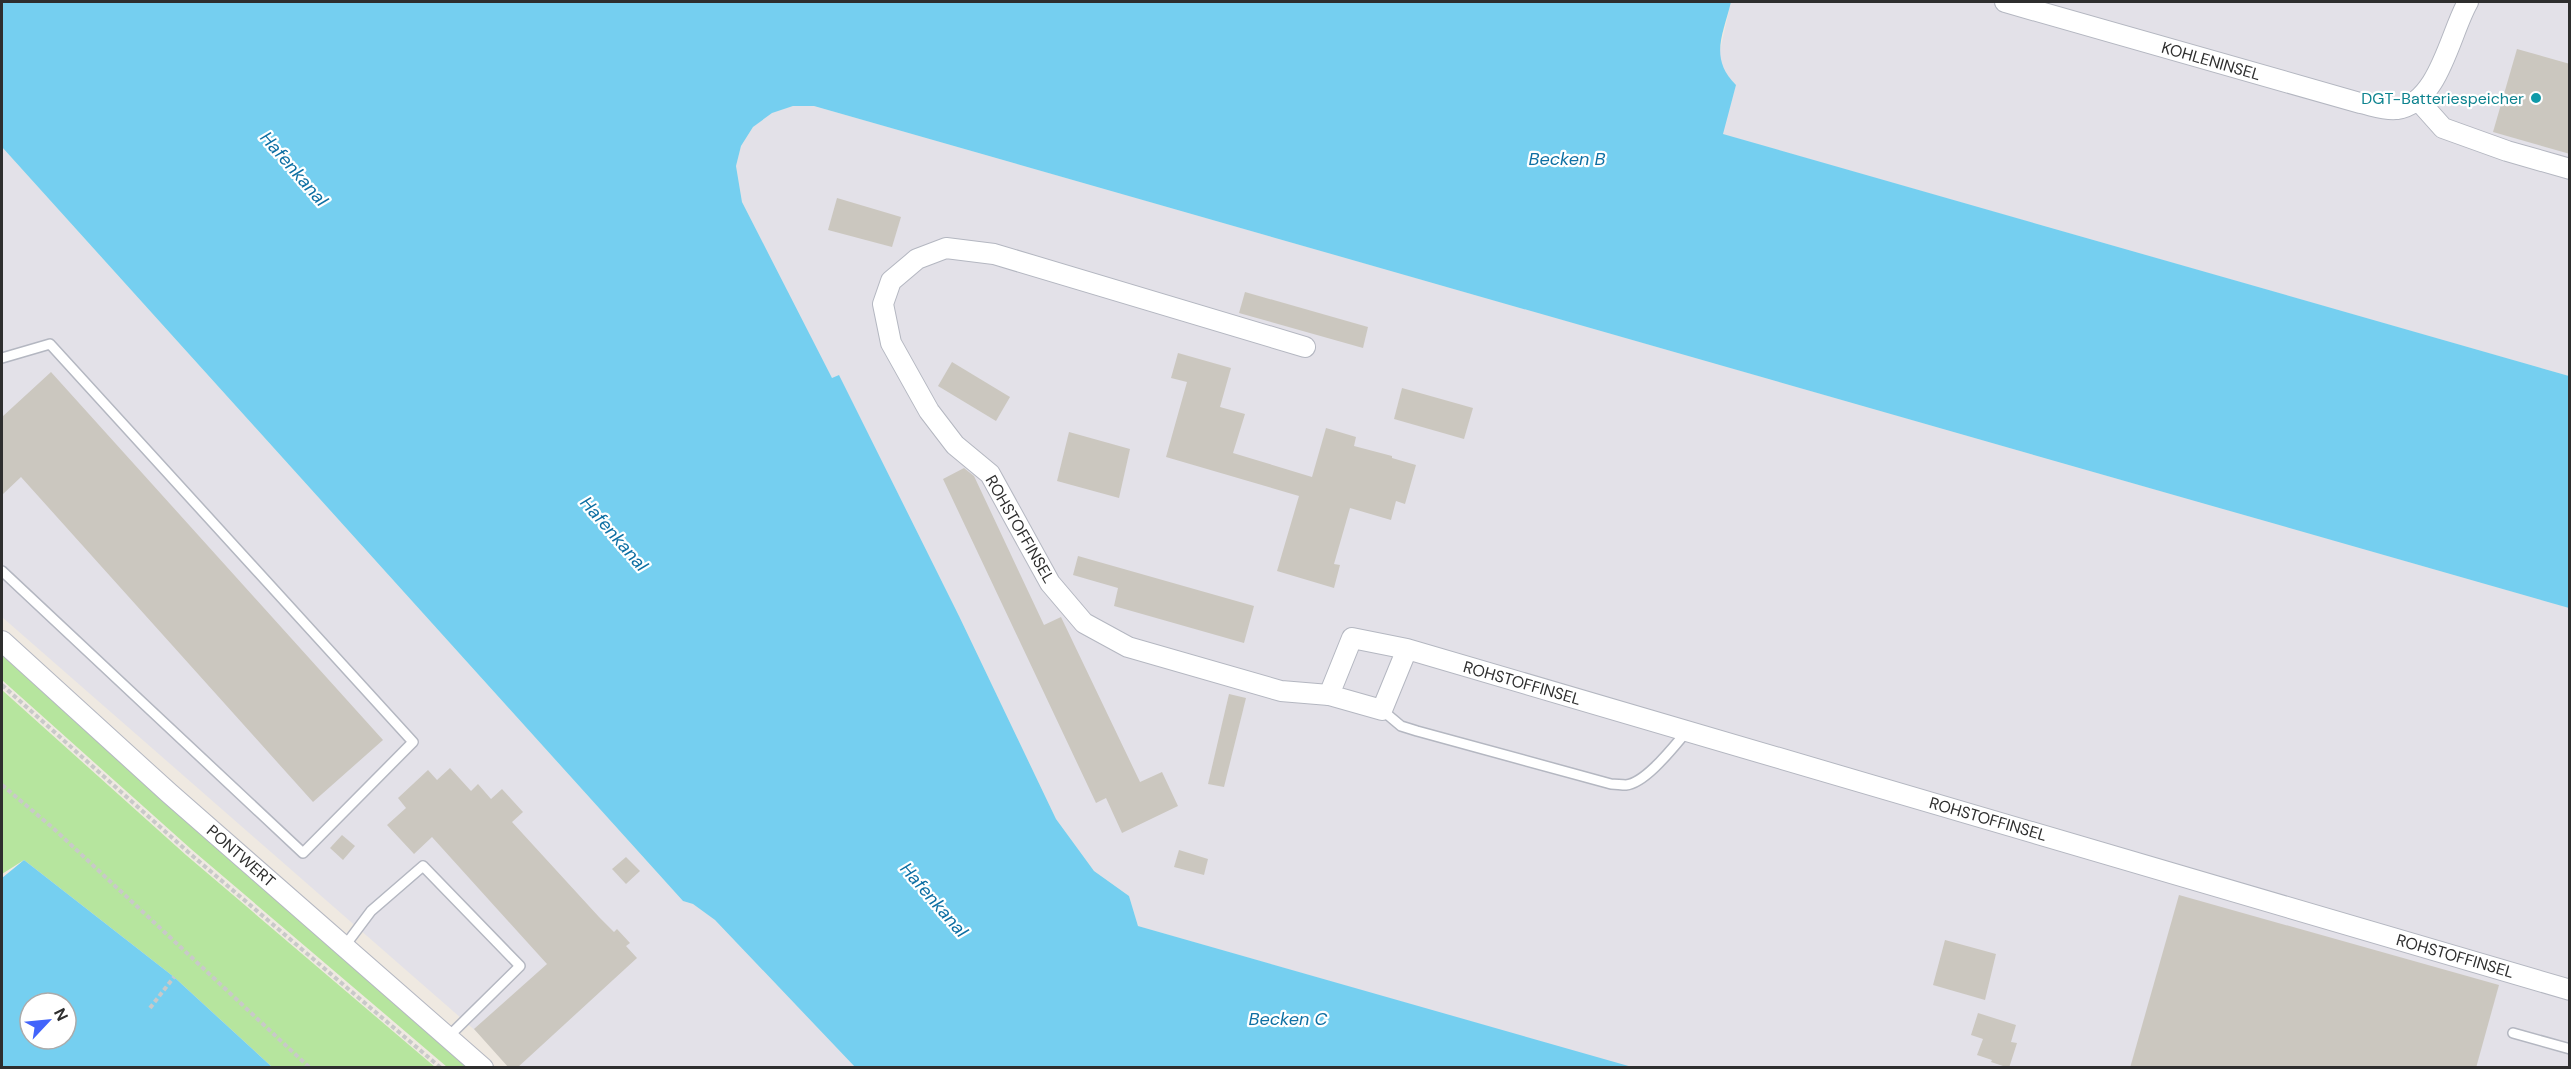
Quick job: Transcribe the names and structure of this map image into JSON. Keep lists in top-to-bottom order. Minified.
{"streets":{"street":["KOHLENINSEL","ROHSTOFFINSEL","PONTWERT"]},"water":["Becken B","Hafenkanal","Becken C"],"places":["DGT-Batteriespeicher"],"north":"top right"}
